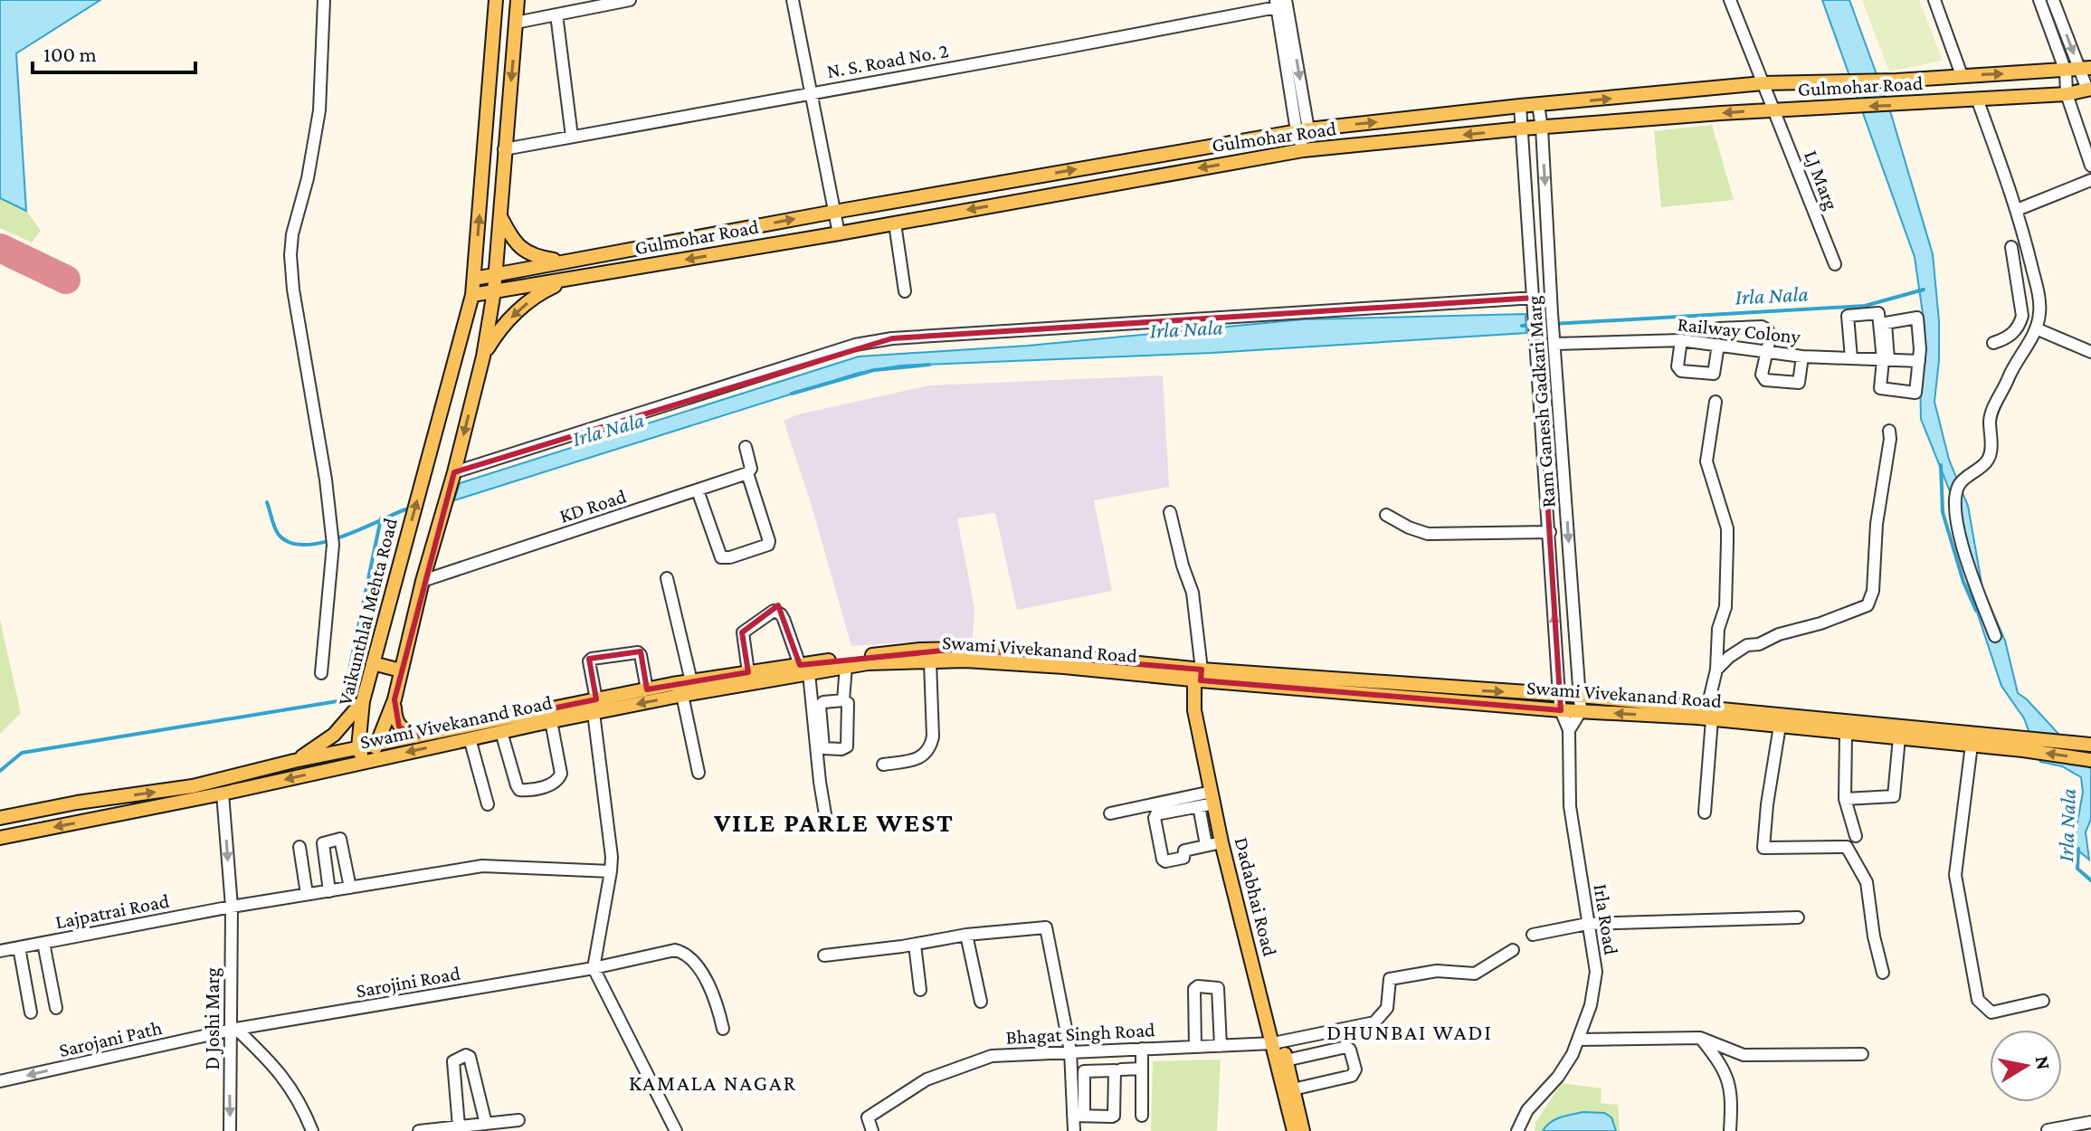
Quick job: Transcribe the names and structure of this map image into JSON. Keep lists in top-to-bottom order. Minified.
{"streets":{"main road":["Gulmohar Road","Vaikunthlal Mehta Road","Swami Vivekanand Road","Dadabhai Road"],"street":["N. S. Road No. 2","LJ Marg","Railway Colony","Ram Ganesh Gadkari Marg","KD Road","Lajpatrai Road","Irla Road","Sarojini Road","D Joshi Marg","Bhagat Singh Road","Sarojani Path"]},"crossings":[["Gulmohar Road","LJ Marg"],["Gulmohar Road","Ram Ganesh Gadkari Marg"],["Gulmohar Road","Vaikunthlal Mehta Road"],["Railway Colony","Ram Ganesh Gadkari Marg"],["Ram Ganesh Gadkari Marg","Swami Vivekanand Road"],["Ram Ganesh Gadkari Marg","Irla Road"],["Vaikunthlal Mehta Road","Swami Vivekanand Road"],["Swami Vivekanand Road","Dadabhai Road"],["Swami Vivekanand Road","D Joshi Marg"],["Dadabhai Road","Bhagat Singh Road"],["Lajpatrai Road","D Joshi Marg"],["Sarojini Road","D Joshi Marg"],["Sarojini Road","Sarojani Path"],["D Joshi Marg","Sarojani Path"]],"one_way":["Sarojani Path"],"districts":["VILE PARLE WEST","DHUNBAI WADI","KAMALA NAGAR"],"water":["Irla Nala"],"scale_bar":"100 m","north":"right"}
